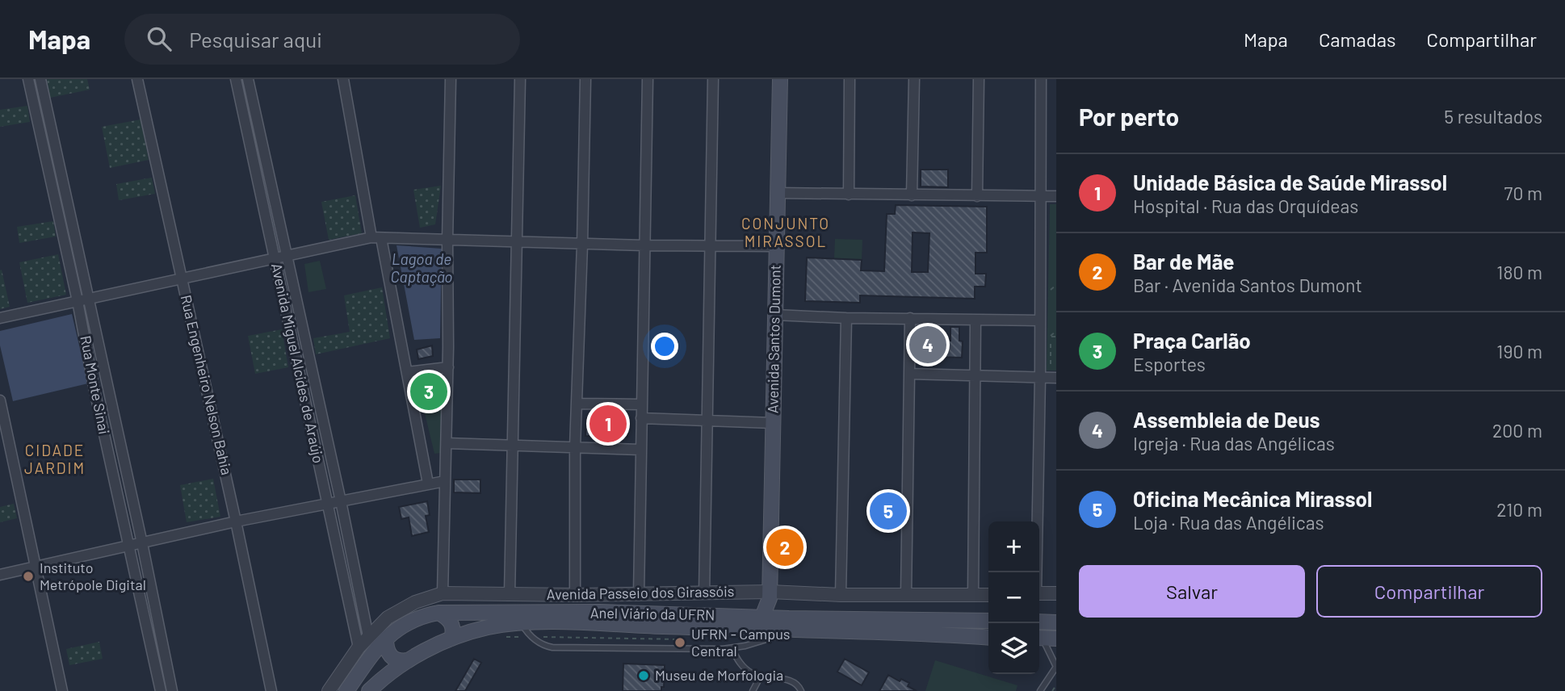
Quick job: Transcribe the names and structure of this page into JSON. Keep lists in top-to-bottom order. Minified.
{"streets":{"main road":["Avenida Santos Dumont","Anel Viário da UFRN"],"street":["Avenida Miguel Alcídes de Araújo","Rua Monte Sinai","Rua Engenheiro Nelson Bahia","Avenida Passeio dos Girassóis"]},"crossings":[["Avenida Santos Dumont","Avenida Passeio dos Girassóis"],["Avenida Santos Dumont","Anel Viário da UFRN"],["Avenida Miguel Alcídes de Araújo","Avenida Passeio dos Girassóis"]],"districts":["CONJUNTO MIRASSOL","CIDADE JARDIM"],"water":["Lagoa de Captação"],"places":["Instituto Metrópole Digital","UFRN - Campus Central","Museu de Morfologia"],"page":{"header":"Mapa","search":"Pesquisar aqui","nav":["Mapa","Camadas","Compartilhar"],"heading":["Por perto","5 resultados"],"list":[{"mark":"1","name":"Unidade Básica de Saúde Mirassol","note":"Hospital · Rua das Orquídeas","value":"70 m"},{"mark":"2","name":"Bar de Mãe","note":"Bar · Avenida Santos Dumont","value":"180 m"},{"mark":"3","name":"Praça Carlão","note":"Esportes","value":"190 m"},{"mark":"4","name":"Assembleia de Deus","note":"Igreja · Rua das Angélicas","value":"200 m"},{"mark":"5","name":"Oficina Mecânica Mirassol","note":"Loja · Rua das Angélicas","value":"210 m"}],"pins":["4","3","1","5","2"],"map_buttons":["+","−"],"buttons":["Salvar","Compartilhar"]}}
